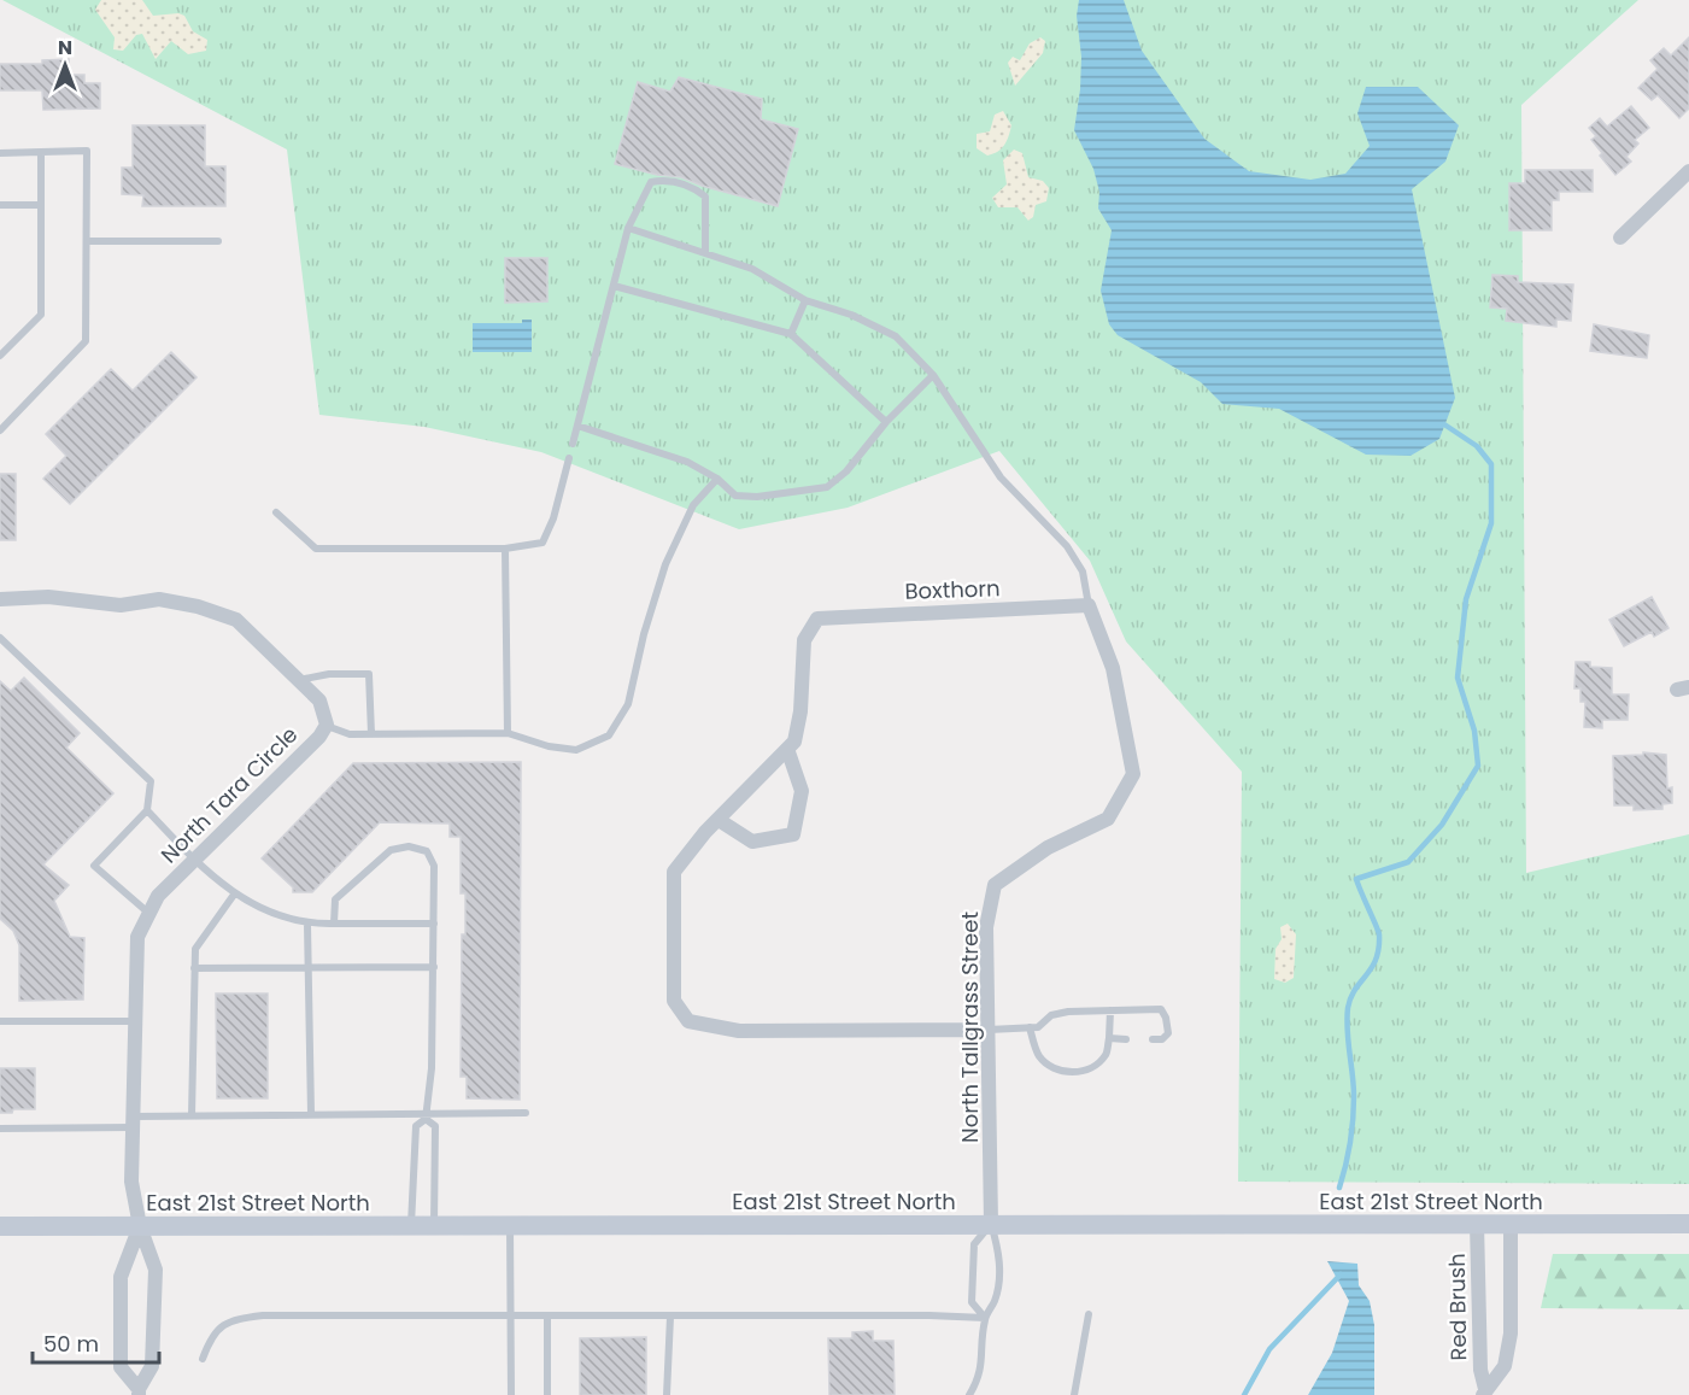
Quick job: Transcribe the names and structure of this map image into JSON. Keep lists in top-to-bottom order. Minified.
{"streets":{"main road":["East 21st Street North"],"street":["Boxthorn","North Tara Circle","North Tallgrass Street","Red Brush"]},"crossings":[["Boxthorn","North Tallgrass Street"],["North Tara Circle","East 21st Street North"],["North Tallgrass Street","East 21st Street North"],["East 21st Street North","Red Brush"]],"scale_bar":"50 m","north":"top"}
